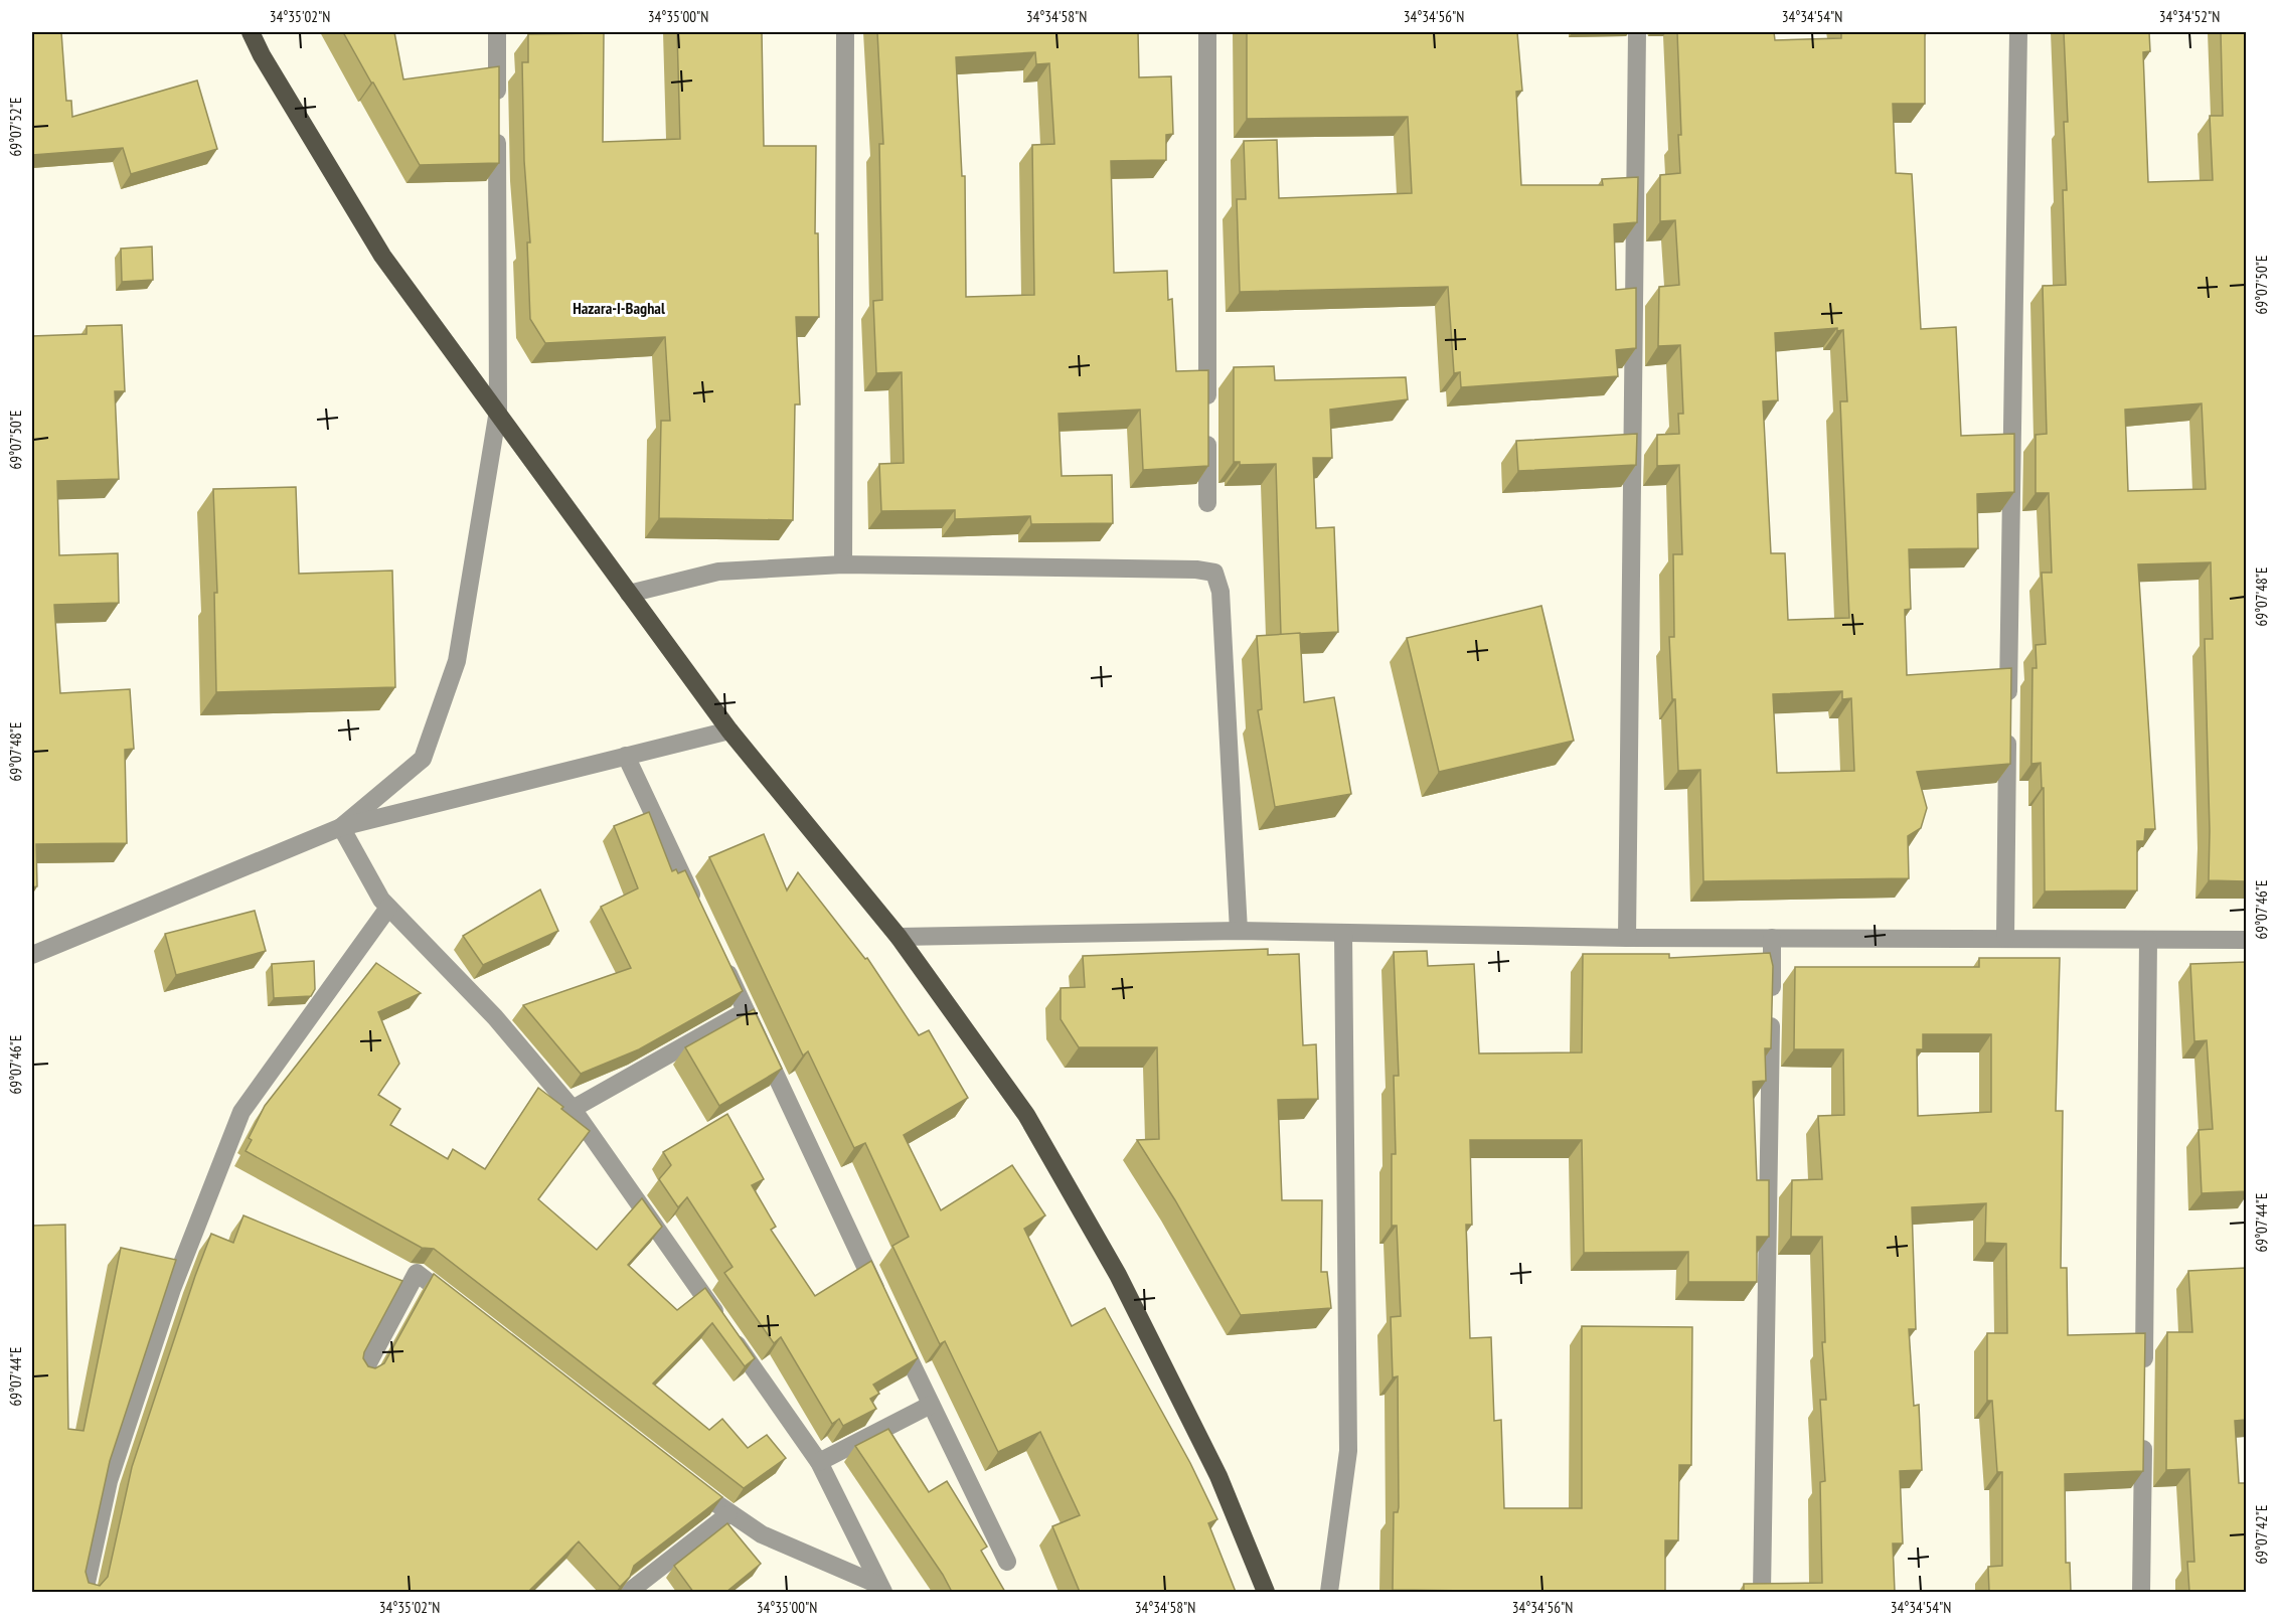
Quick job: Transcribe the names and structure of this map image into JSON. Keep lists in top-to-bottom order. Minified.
{"districts":["Hazara-I-Baghal"],"coordinates":["34°35'02\"N","34°35'00\"N","34°34'58\"N","34°34'56\"N","34°34'54\"N","34°34'52\"N","69°07'52\"E","69°07'50\"E","69°07'48\"E","69°07'46\"E","69°07'44\"E","69°07'42\"E"]}
